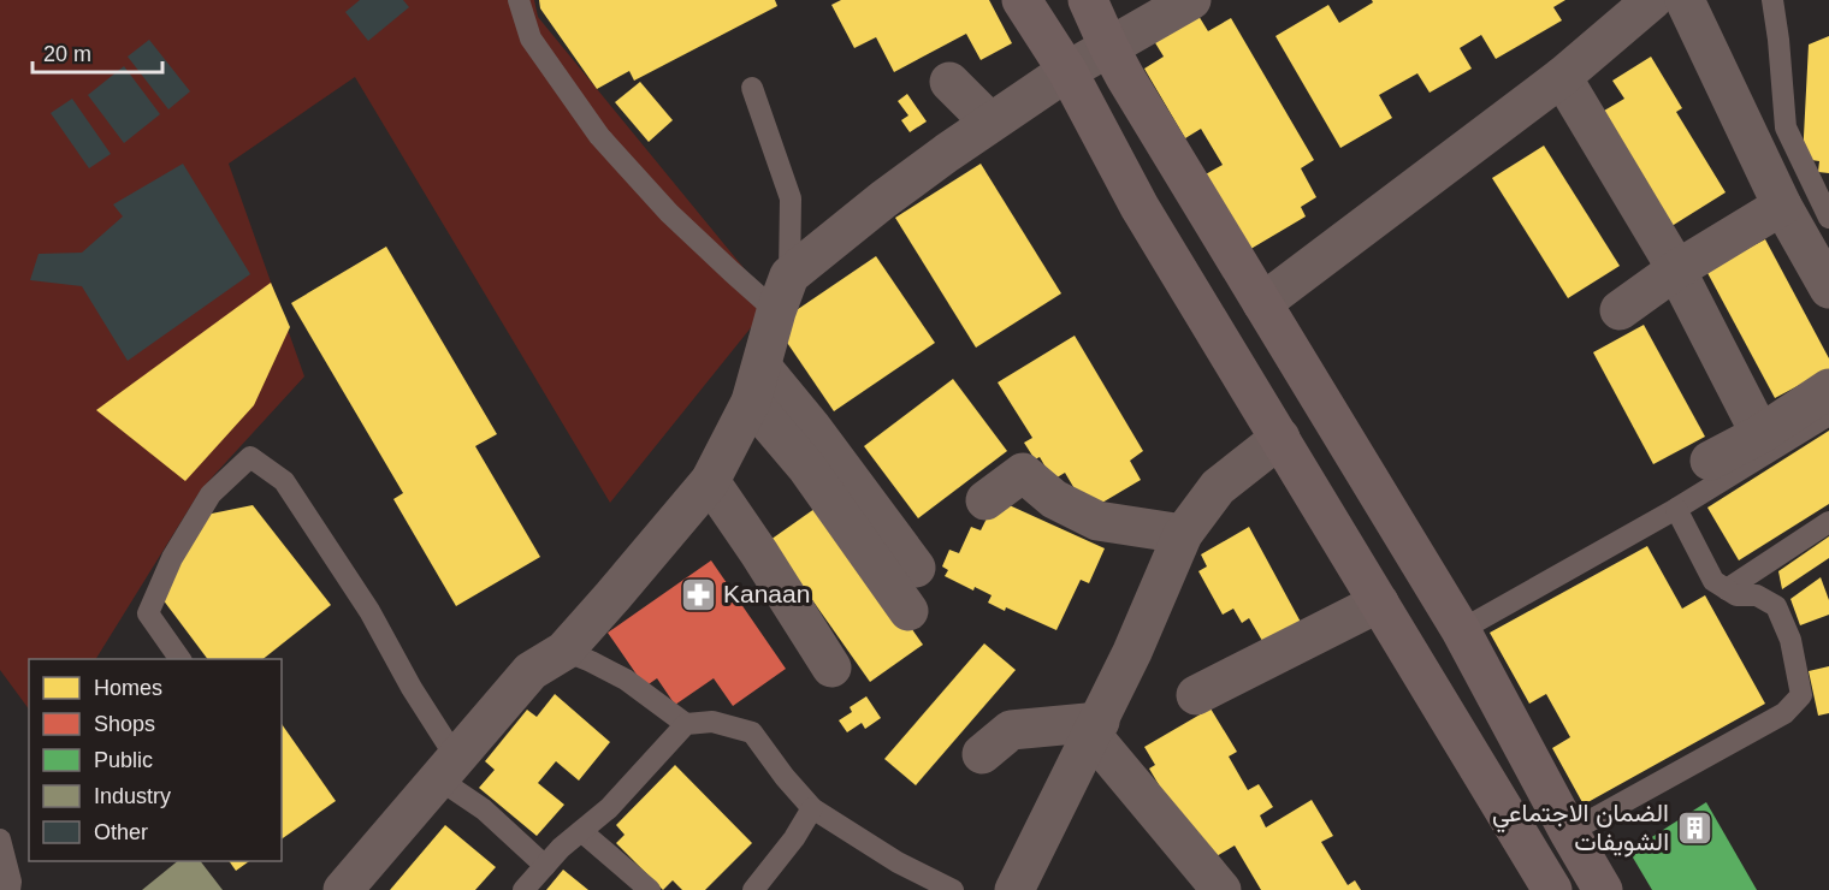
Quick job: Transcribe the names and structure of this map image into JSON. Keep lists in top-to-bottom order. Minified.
{"places":{"pharmacy":["Kanaan"],"building":["الضمان الاجتماعي الشويفات"]},"legend":["Homes","Shops","Public","Industry","Other"],"scale_bar":"20 m"}
